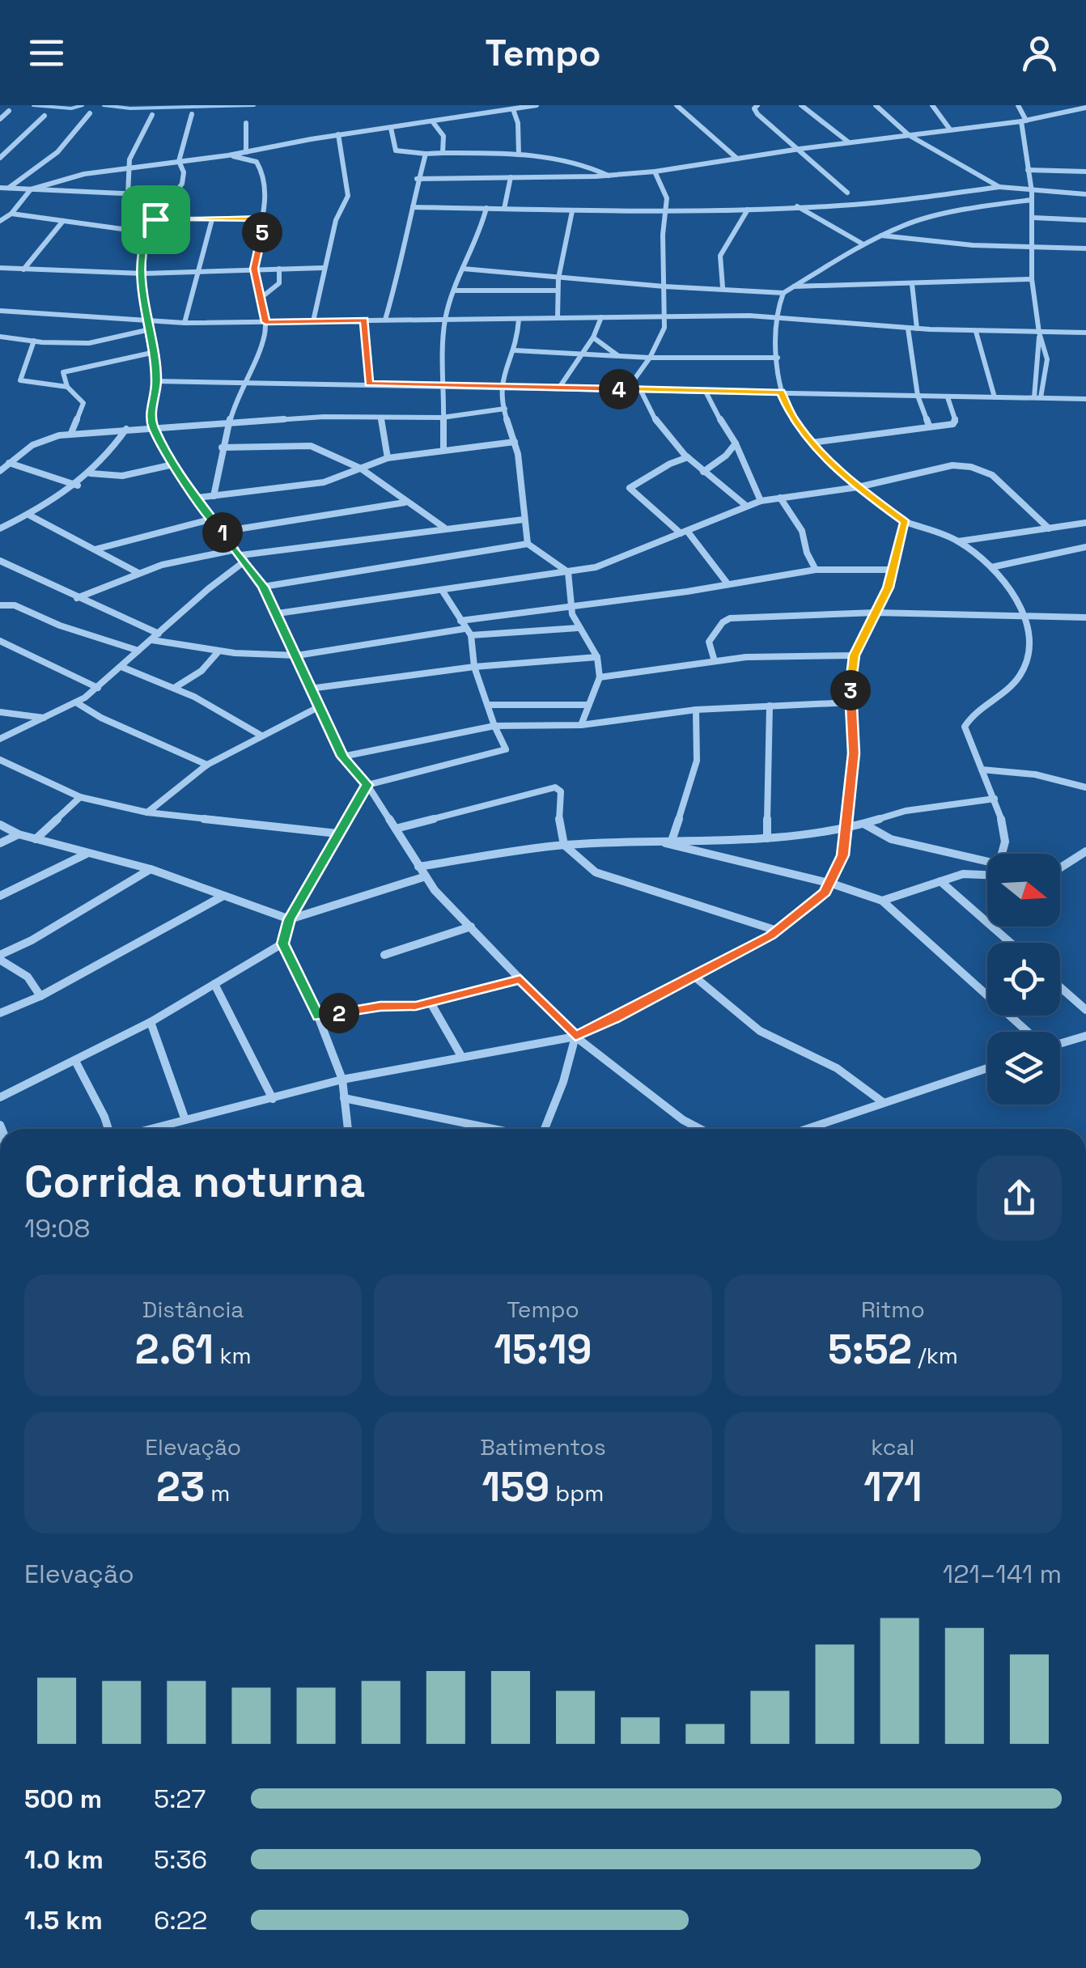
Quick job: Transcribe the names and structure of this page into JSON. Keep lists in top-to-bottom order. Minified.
{"north":"right","page":{"header":"Tempo","pins":["5","4","1","3","2"],"heading":["Corrida noturna","19:08"],"stats":[["Distância","2.61 km"],["Tempo","15:19"],["Ritmo","5:52 /km"],["Elevação","23 m"],["Batimentos","159 bpm"],["kcal","171"]],"chart":["Elevação","121–141 m"],"list":[{"name":"500 m","note":"5:27"},{"name":"1.0 km","note":"5:36"},{"name":"1.5 km","note":"6:22"}]}}
